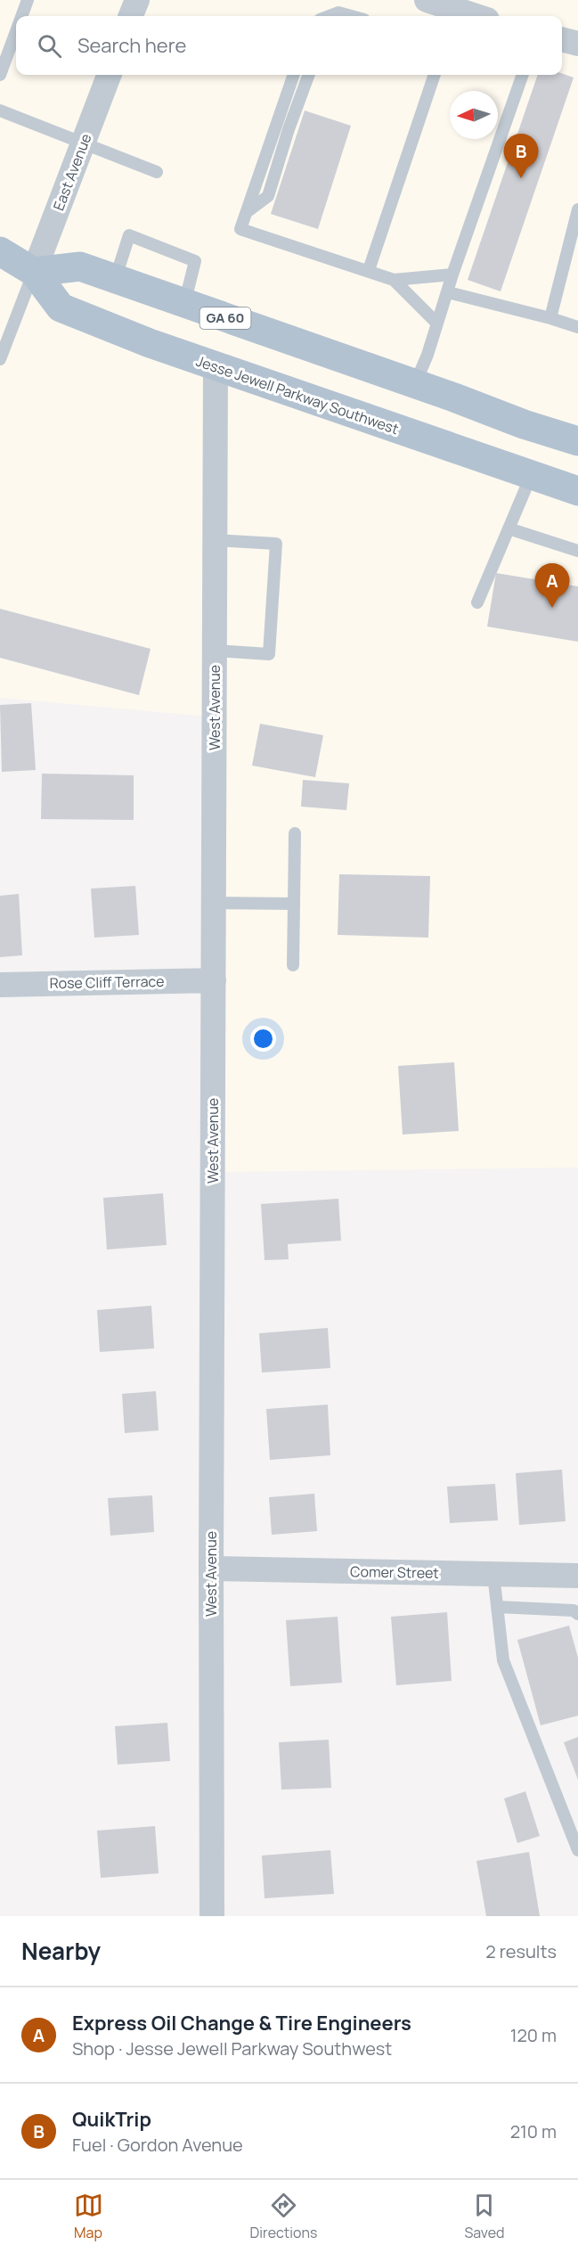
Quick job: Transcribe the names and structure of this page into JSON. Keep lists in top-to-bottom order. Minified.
{"streets":{"main road":["GA 60","Jesse Jewell Parkway Southwest"],"street":["East Avenue","West Avenue","Rose Cliff Terrace","Comer Street"]},"crossings":[["East Avenue","GA 60"],["East Avenue","Jesse Jewell Parkway Southwest"],["GA 60","Jesse Jewell Parkway Southwest"],["Jesse Jewell Parkway Southwest","West Avenue"],["West Avenue","Rose Cliff Terrace"],["West Avenue","Comer Street"]],"north":"left","page":{"search":"Search here","pins":["B","A"],"heading":["Nearby","2 results"],"list":[{"mark":"A","name":"Express Oil Change & Tire Engineers","note":"Shop · Jesse Jewell Parkway Southwest","value":"120 m"},{"mark":"B","name":"QuikTrip","note":"Fuel · Gordon Avenue","value":"210 m"}],"nav":["Map","Directions","Saved"]}}
